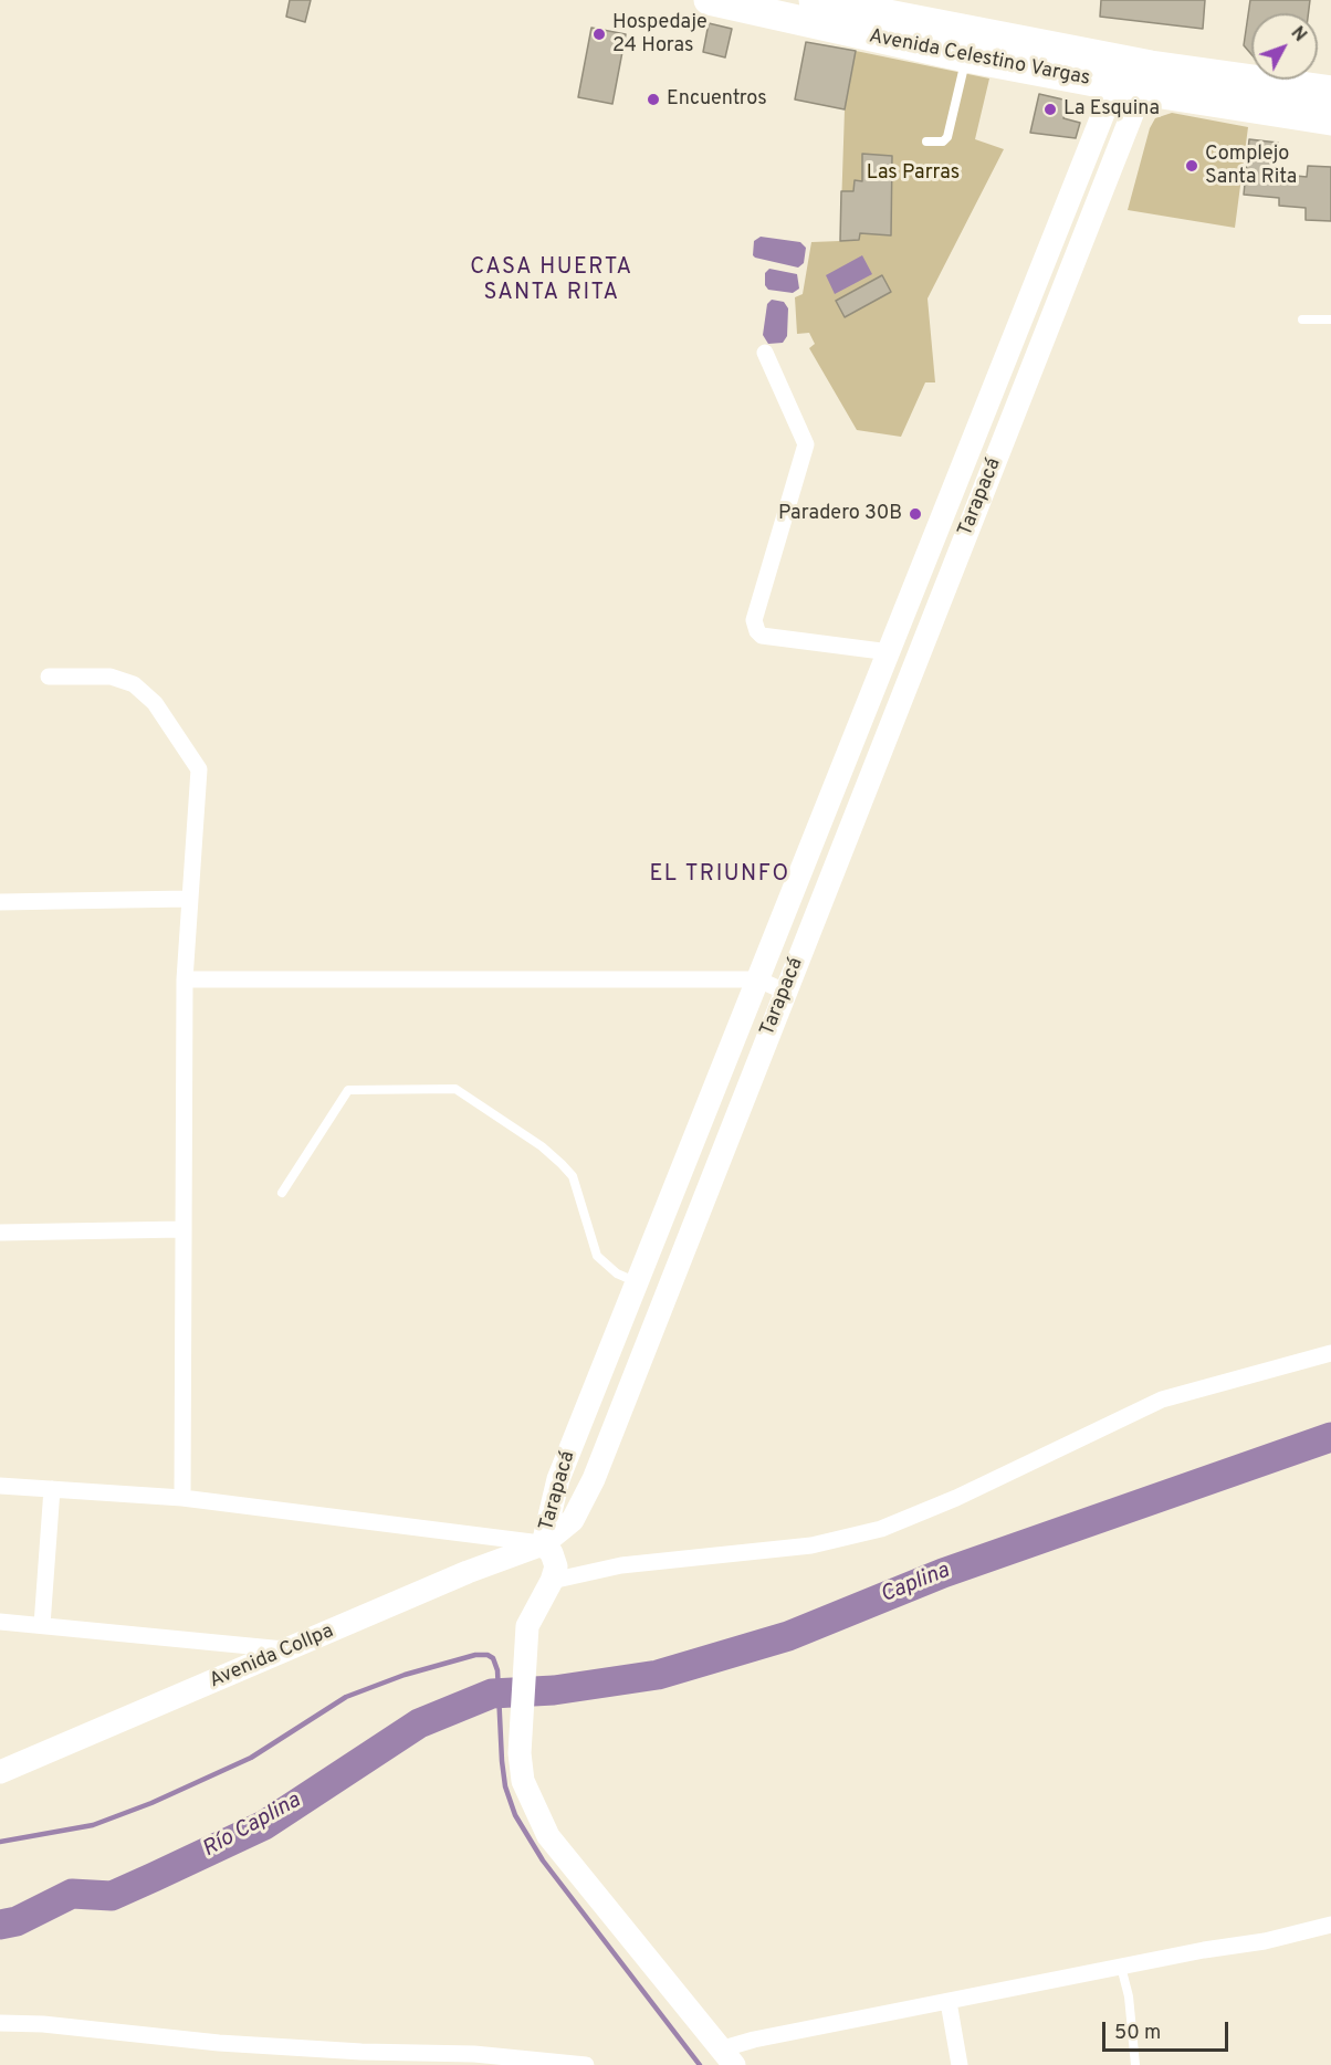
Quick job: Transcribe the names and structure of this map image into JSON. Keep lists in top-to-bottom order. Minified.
{"streets":{"highway":["Avenida Celestino Vargas"],"main road":["Tarapacá","Avenida Collpa"]},"crossings":[["Avenida Celestino Vargas","Tarapacá"],["Tarapacá","Avenida Collpa"]],"districts":["CASA HUERTA SANTA RITA","EL TRIUNFO"],"water":["Caplina","Río Caplina"],"parks":["Las Parras"],"places":["Hospedaje 24 Horas","Encuentros","La Esquina","Complejo Santa Rita","Paradero 30B"],"scale_bar":"50 m","north":"top right"}
